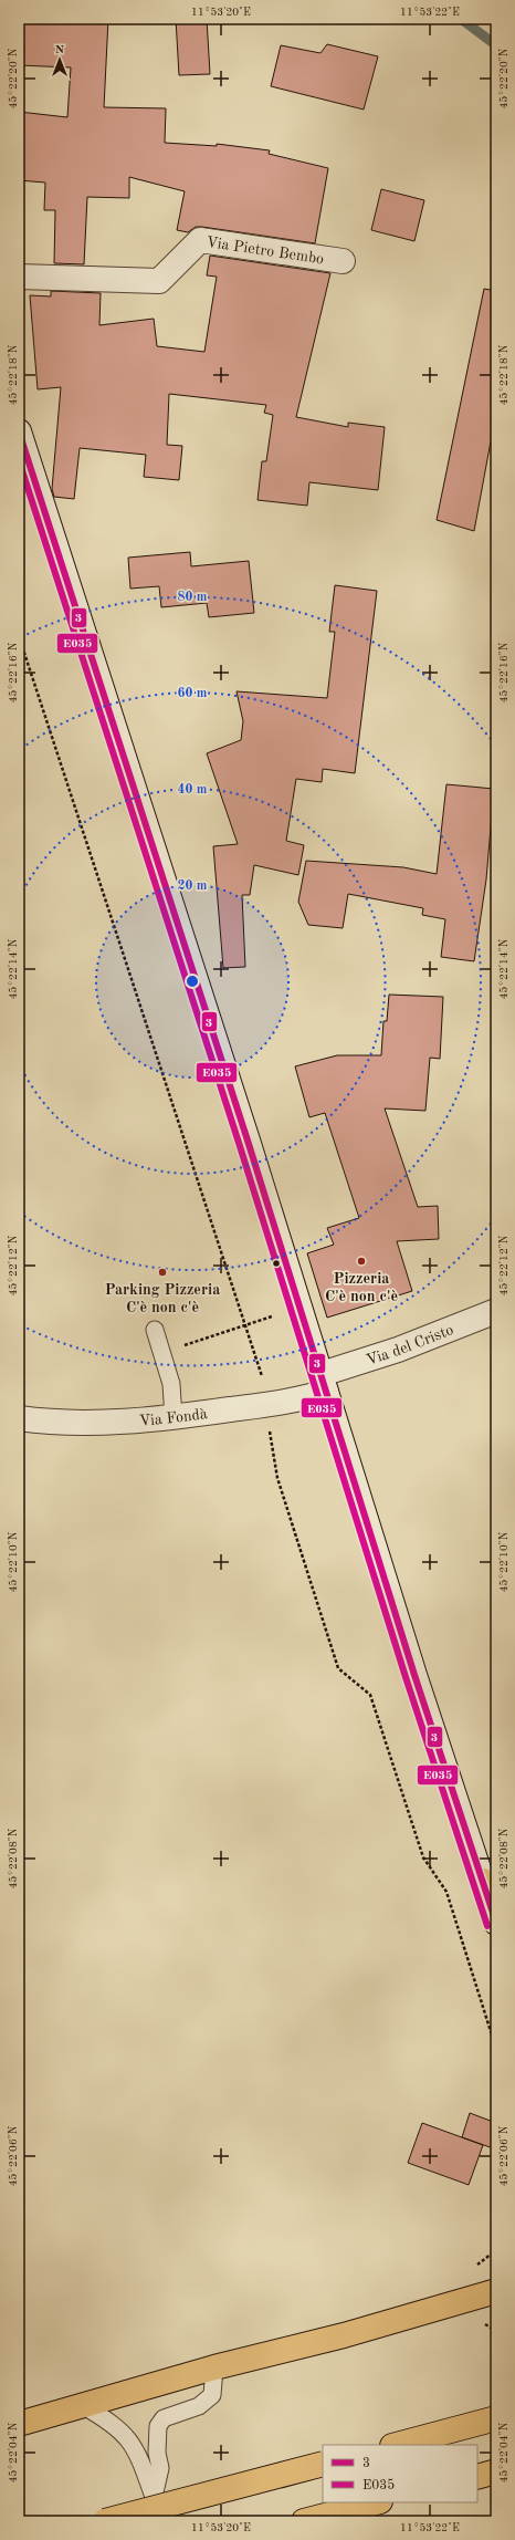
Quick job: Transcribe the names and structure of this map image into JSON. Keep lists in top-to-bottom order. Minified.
{"streets":{"main road":["Via Pietro Bembo","Via del Cristo","Via Fondà"]},"crossings":[["Via del Cristo","Via Fondà"]],"places":["Pizzeria C'è non c'è","Parking Pizzeria C'è non c'è"],"lines":["transit line 3","transit line E035"],"legend":["3","E035"],"north":"top","coordinates":["11°53'20\"E","11°53'22\"E","45°22'20\"N","45°22'18\"N","45°22'16\"N","45°22'14\"N","45°22'12\"N","45°22'10\"N","45°22'08\"N","45°22'06\"N","45°22'04\"N"],"rings":["80 m","60 m","40 m","20 m"]}
